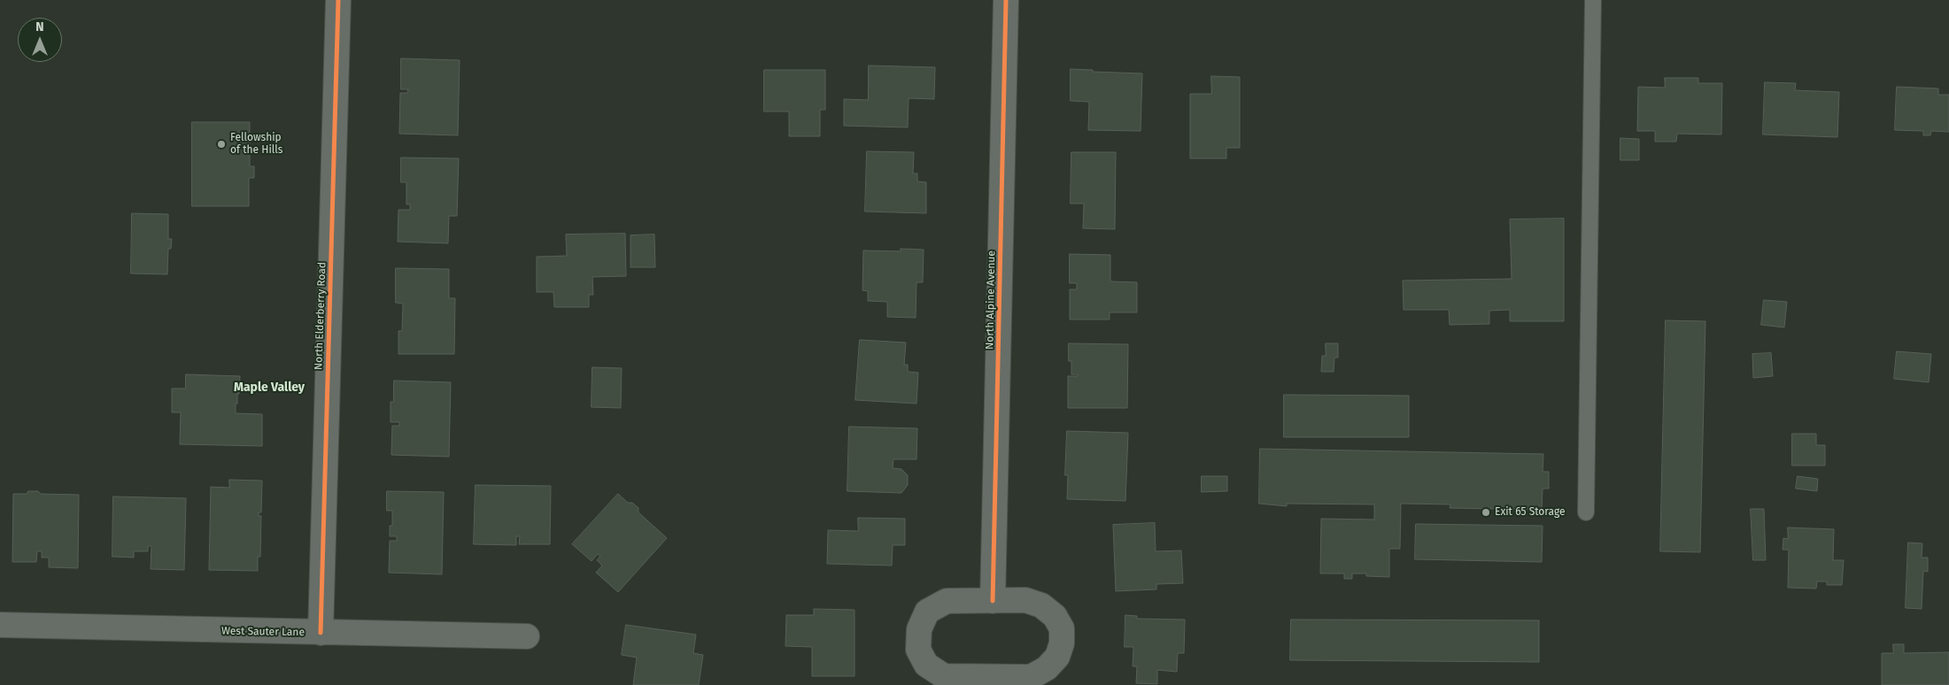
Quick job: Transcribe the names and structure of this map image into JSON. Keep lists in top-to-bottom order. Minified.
{"streets":{"street":["North Alpine Avenue","North Elderberry Road","West Sauter Lane"]},"crossings":[["North Elderberry Road","West Sauter Lane"]],"districts":["Maple Valley"],"places":["Fellowship of the Hills","Exit 65 Storage"],"north":"top"}
